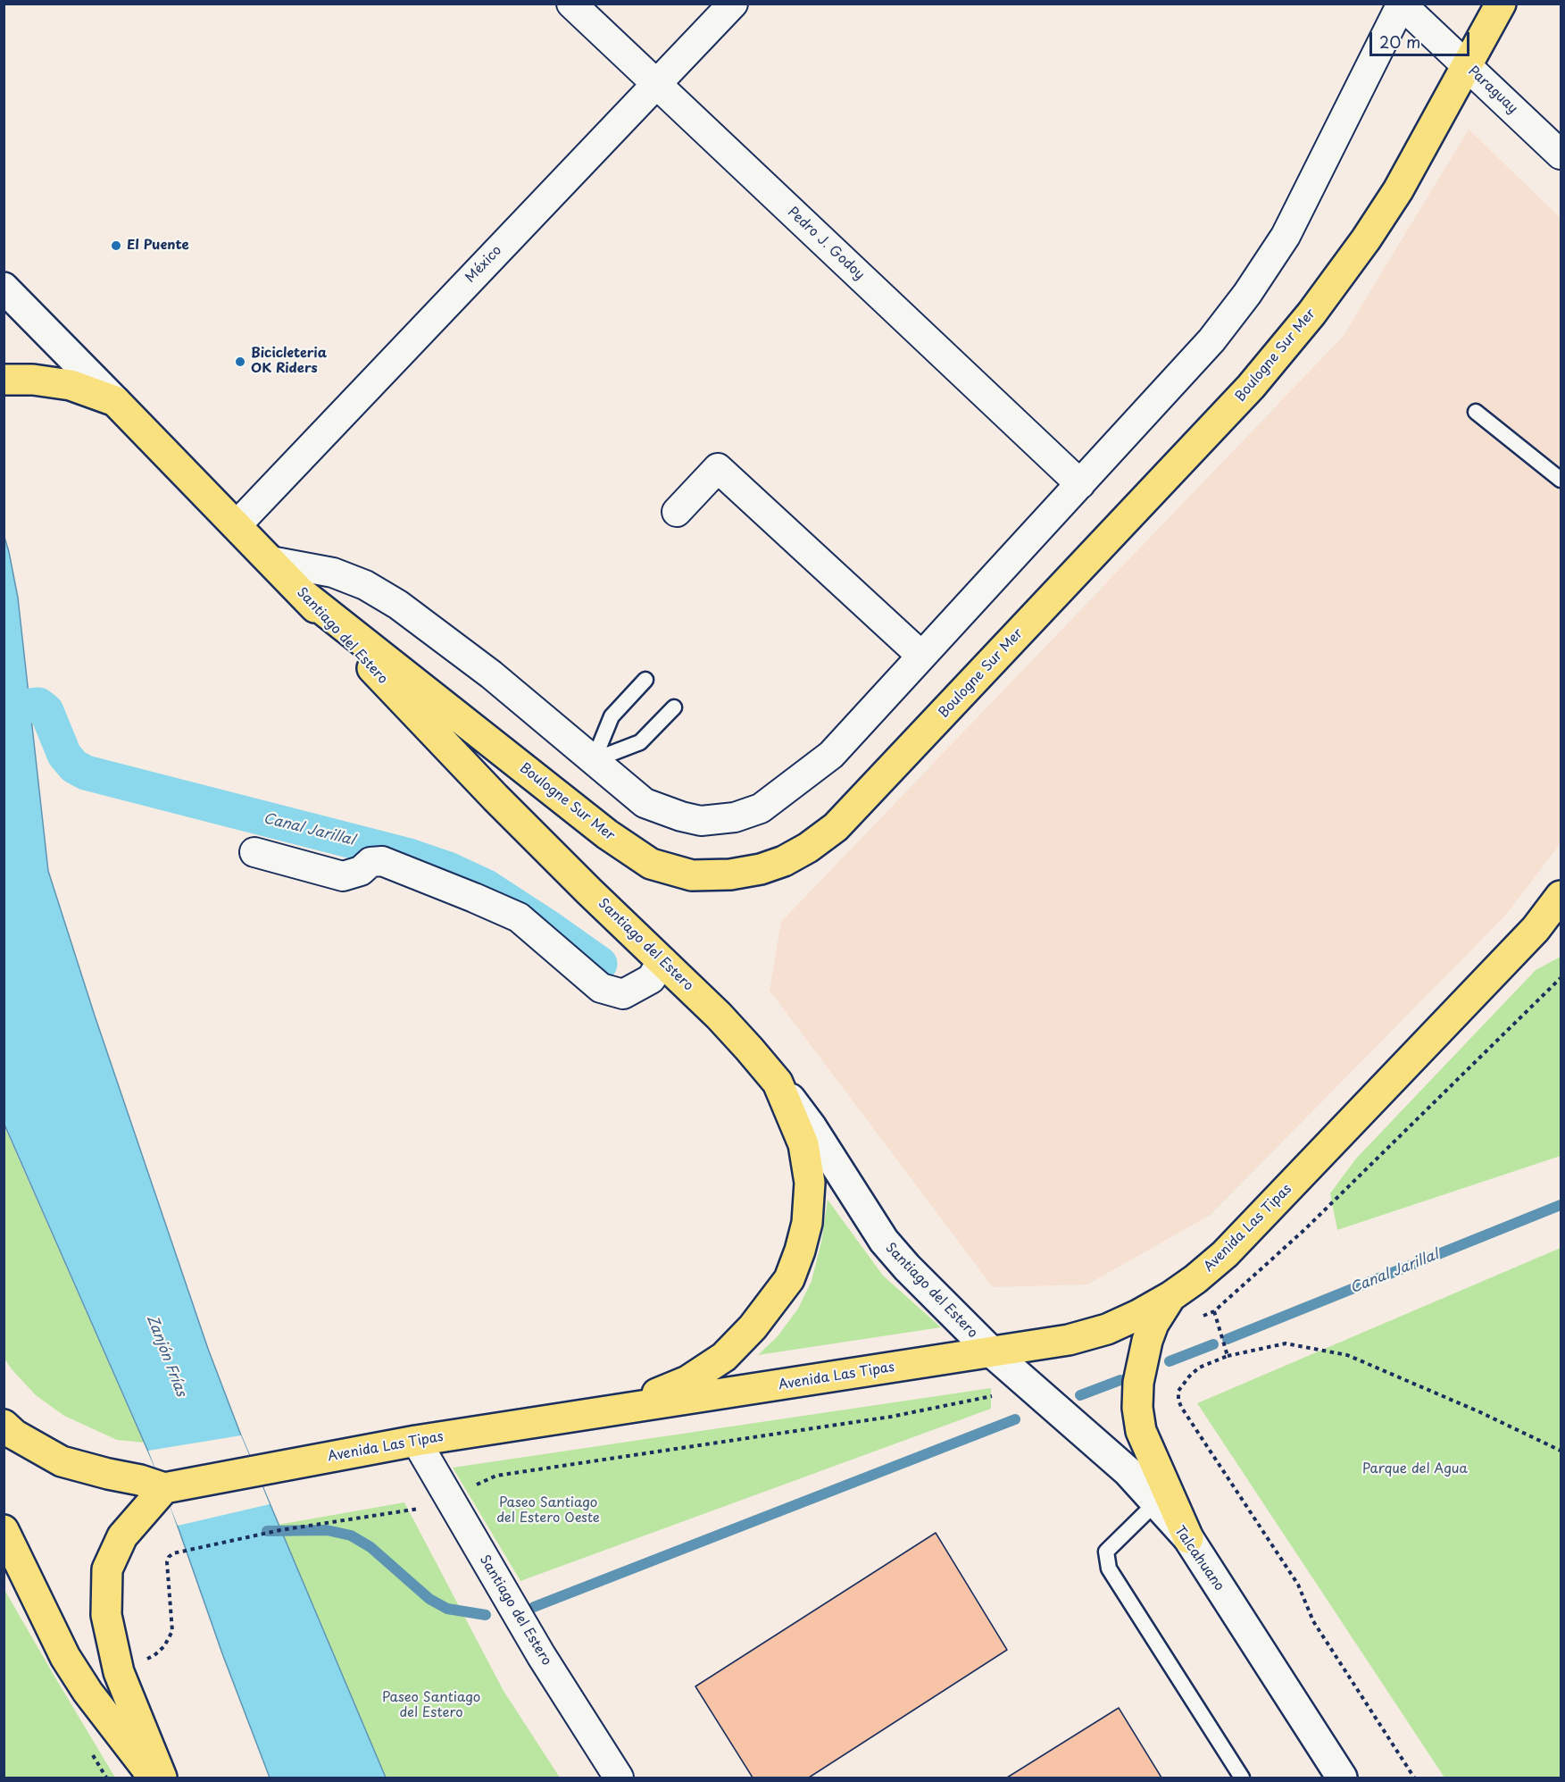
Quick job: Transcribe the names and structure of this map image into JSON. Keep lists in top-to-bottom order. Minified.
{"streets":{"main road":["Boulogne Sur Mer","Santiago del Estero","Avenida Las Tipas"],"street":["Paraguay","Pedro J. Godoy","México","Talcahuano"]},"crossings":[["Paraguay","Boulogne Sur Mer"],["Pedro J. Godoy","México"],["México","Santiago del Estero"],["Boulogne Sur Mer","Santiago del Estero"],["Santiago del Estero","Avenida Las Tipas"],["Santiago del Estero","Talcahuano"],["Avenida Las Tipas","Talcahuano"]],"water":["Canal Jarillal","Zanjón Frías"],"parks":["Parque del Agua","Paseo Santiago del Estero Oeste","Paseo Santiago del Estero"],"places":["El Puente","Bicicleteria OK Riders"],"scale_bar":"20 m"}
